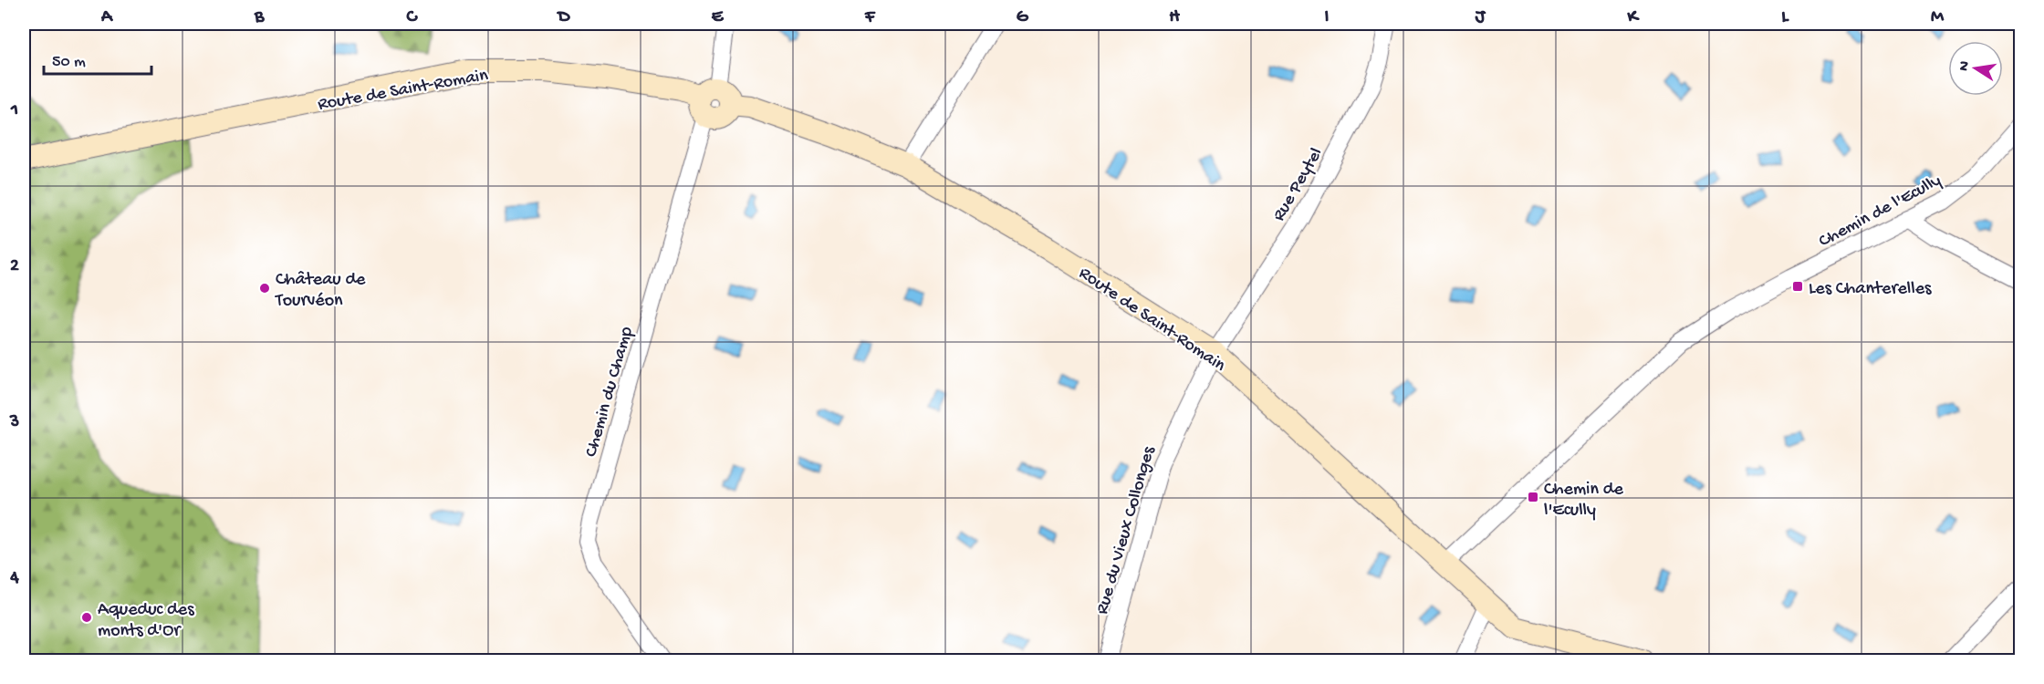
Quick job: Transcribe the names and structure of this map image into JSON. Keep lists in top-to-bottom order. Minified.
{"streets":{"main road":["Route de Saint-Romain"],"street":["Rue Peytel","Chemin de l'Ecully","Chemin du Champ","Rue du Vieux Collonges"]},"crossings":[["Route de Saint-Romain","Rue Peytel"],["Route de Saint-Romain","Chemin de l'Ecully"],["Route de Saint-Romain","Chemin du Champ"],["Route de Saint-Romain","Rue du Vieux Collonges"],["Rue Peytel","Rue du Vieux Collonges"]],"places":{"transit":["Les Chanterelles","Chemin de l'Ecully"],"other":["Château de Tourvéon","Aqueduc des monts d'Or"]},"scale_bar":"50 m","north":"left","grid":{"columns":["A","B","C","D","E","F","G","H","I","J","K","L","M"],"rows":["1","2","3","4"]}}
